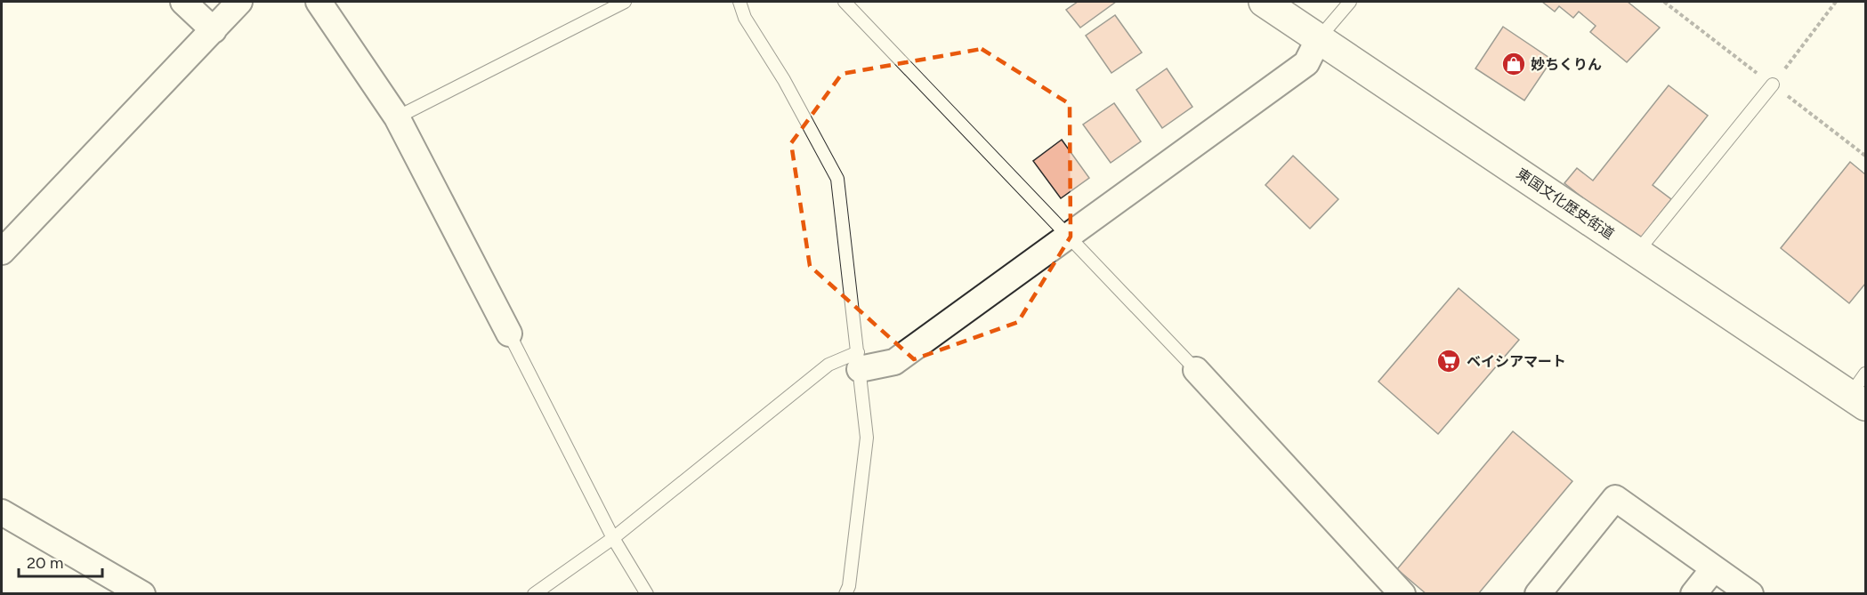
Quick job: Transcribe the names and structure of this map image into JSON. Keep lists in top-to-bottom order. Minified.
{"streets":{"highway":["東国文化歴史街道"]},"places":{"shop":["妙ちくりん"],"supermarket":["ベイシアマート"]},"scale_bar":"20 m"}
